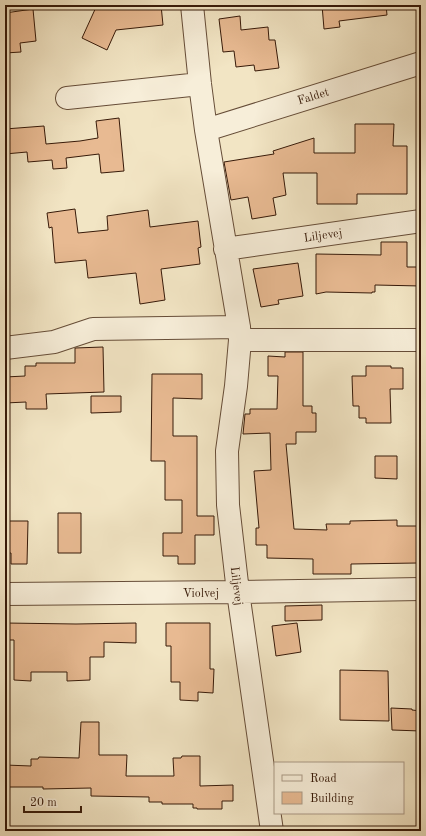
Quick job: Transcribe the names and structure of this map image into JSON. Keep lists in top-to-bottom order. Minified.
{"streets":{"street":["Faldet","Liljevej","Violvej"]},"crossings":[["Faldet","Liljevej"],["Liljevej","Violvej"]],"legend":["Road","Building"],"scale_bar":"20 m"}
